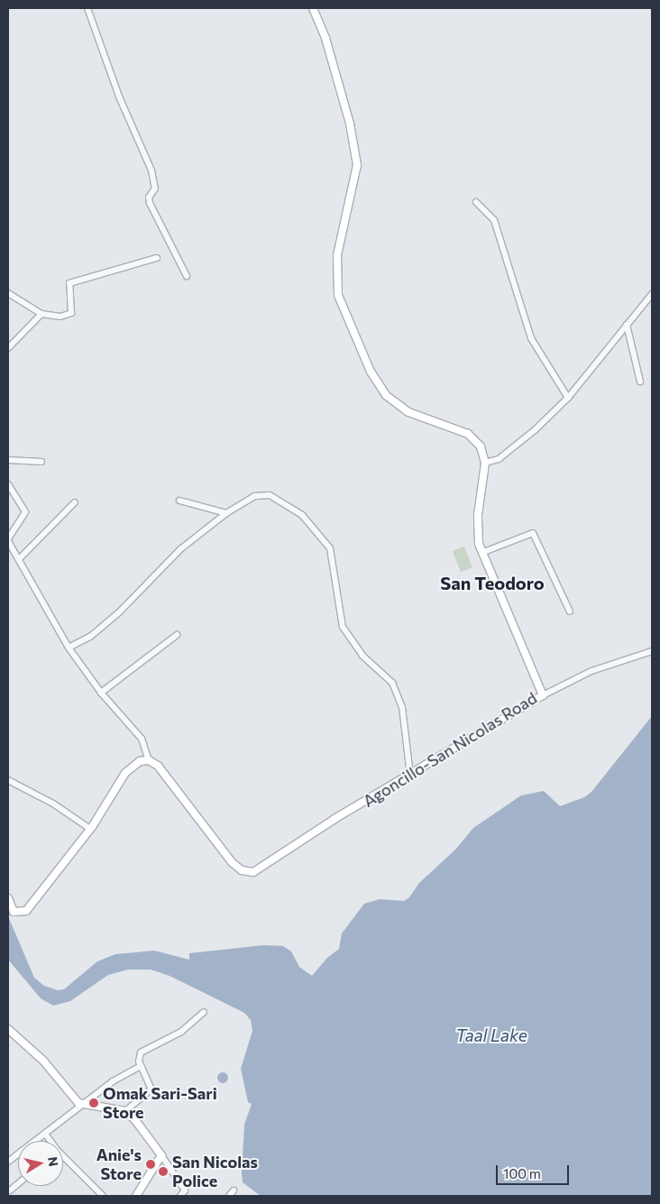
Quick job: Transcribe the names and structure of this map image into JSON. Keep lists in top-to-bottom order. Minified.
{"streets":{"main road":["Agoncillo-San Nicolas Road"]},"districts":["San Teodoro"],"water":["Taal Lake"],"places":["Omak Sari-Sari Store","Anie's Store","San Nicolas Police"],"scale_bar":"100 m","north":"right"}
